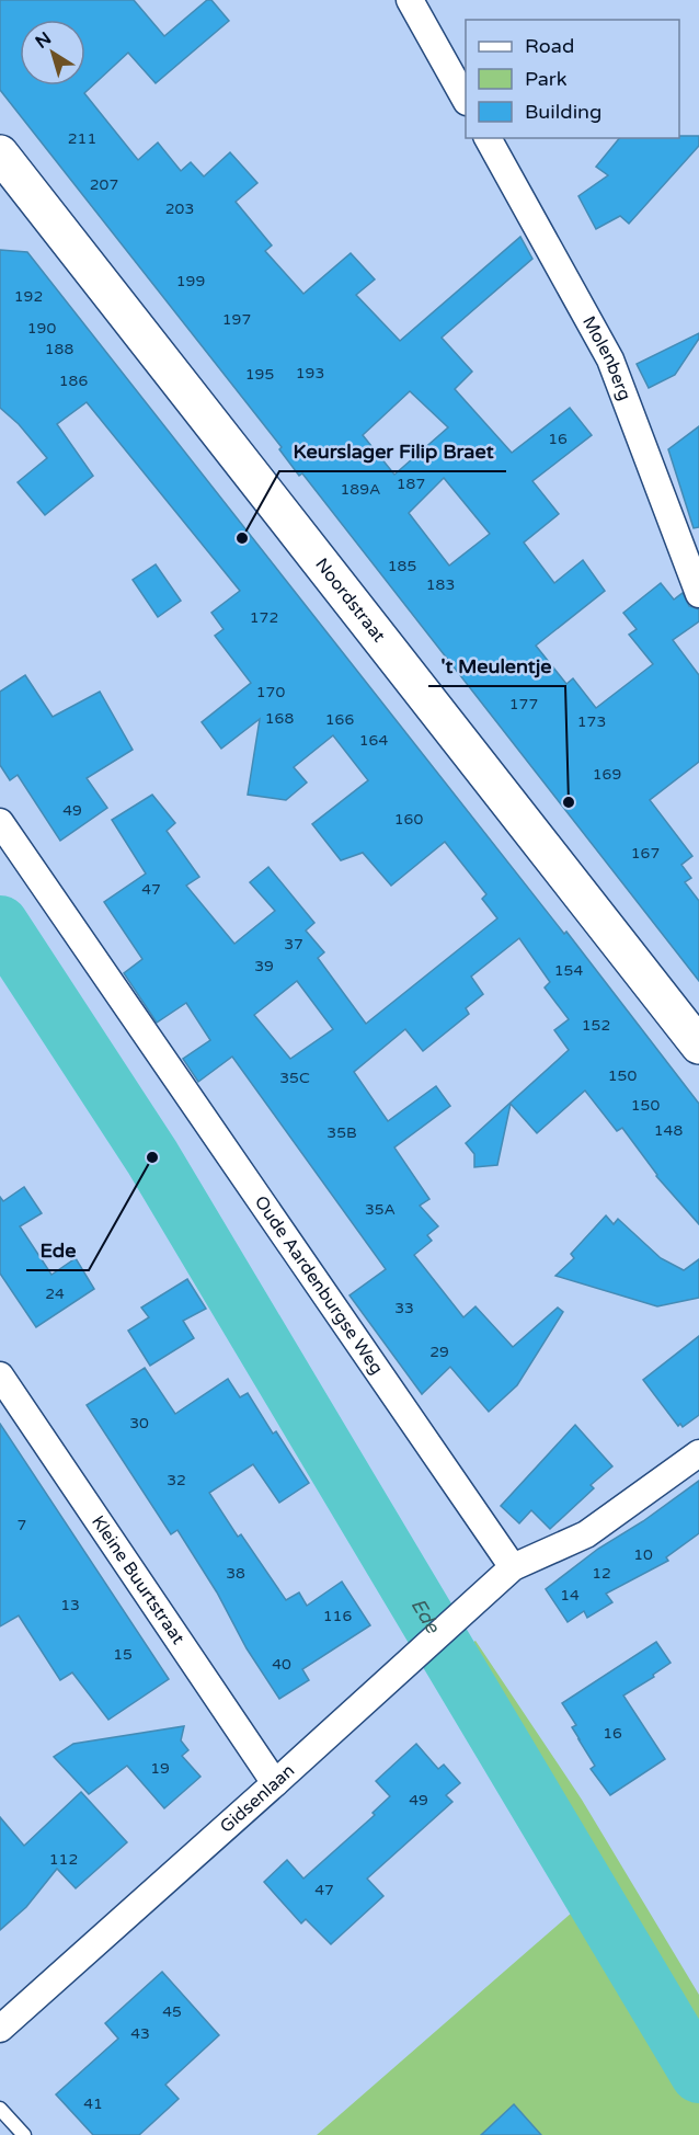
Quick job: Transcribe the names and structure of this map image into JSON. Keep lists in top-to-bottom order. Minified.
{"streets":{"street":["Molenberg","Noordstraat","Oude Aardenburgse Weg","Kleine Buurtstraat","Gidsenlaan"]},"crossings":[["Oude Aardenburgse Weg","Gidsenlaan"],["Kleine Buurtstraat","Gidsenlaan"]],"water":["Ede"],"places":["Keurslager Filip Braet","'t Meulentje","Ede"],"house_numbers":["211","207","203","199","192","197","190","188","193","195","186","16","187","189A","185","183","172","170","177","168","166","173","164","169","49","160","167","47","37","39","154","152","150","35C","150","148","35B","35A","24","33","29","30","32","7","10","38","12","14","13","116","15","40","16","19","49","112","47","45","43","41"],"legend":["Road","Park","Building"],"north":"top left"}
